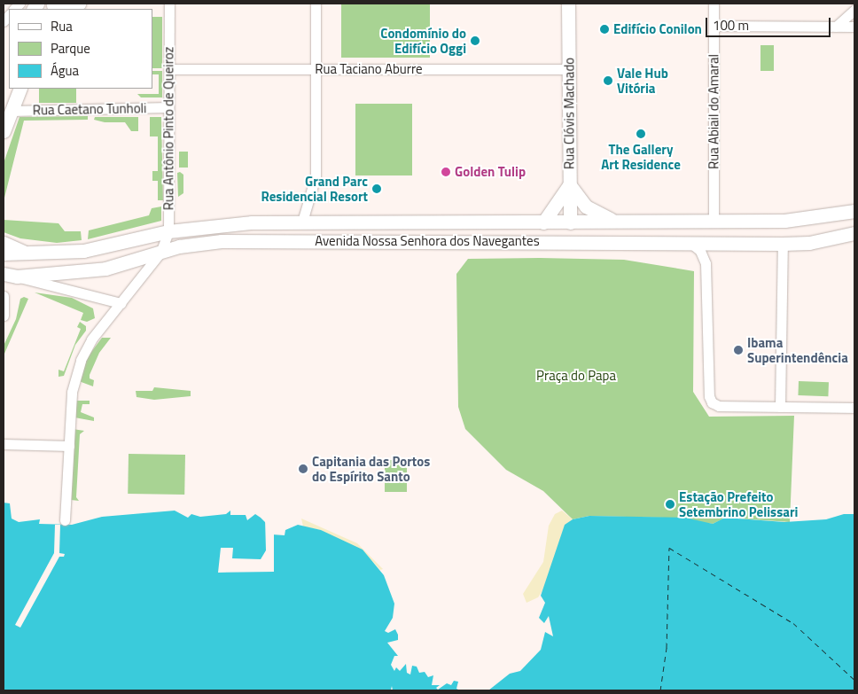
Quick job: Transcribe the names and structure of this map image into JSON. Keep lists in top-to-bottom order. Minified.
{"streets":{"main road":["Rua Clóvis Machado","Avenida Nossa Senhora dos Navegantes"],"street":["Rua Taciano Aburre","Rua Caetano Tunholi","Rua Abiail do Amaral","Rua Antônio Pinto de Queiroz"]},"crossings":[["Rua Taciano Aburre","Rua Clóvis Machado"],["Rua Taciano Aburre","Rua Antônio Pinto de Queiroz"],["Rua Caetano Tunholi","Rua Antônio Pinto de Queiroz"],["Rua Abiail do Amaral","Avenida Nossa Senhora dos Navegantes"],["Rua Clóvis Machado","Avenida Nossa Senhora dos Navegantes"],["Rua Antônio Pinto de Queiroz","Avenida Nossa Senhora dos Navegantes"]],"parks":["Praça do Papa"],"places":["Edifício Conilon","Condomínio do Edifício Oggi","Vale Hub Vitória","The Gallery Art Residence","Golden Tulip","Grand Parc Residencial Resort","Ibama Superintendência","Capitania das Portos do Espírito Santo","Estação Prefeito Setembrino Pelissari"],"legend":["Rua","Parque","Água"],"scale_bar":"100 m"}
